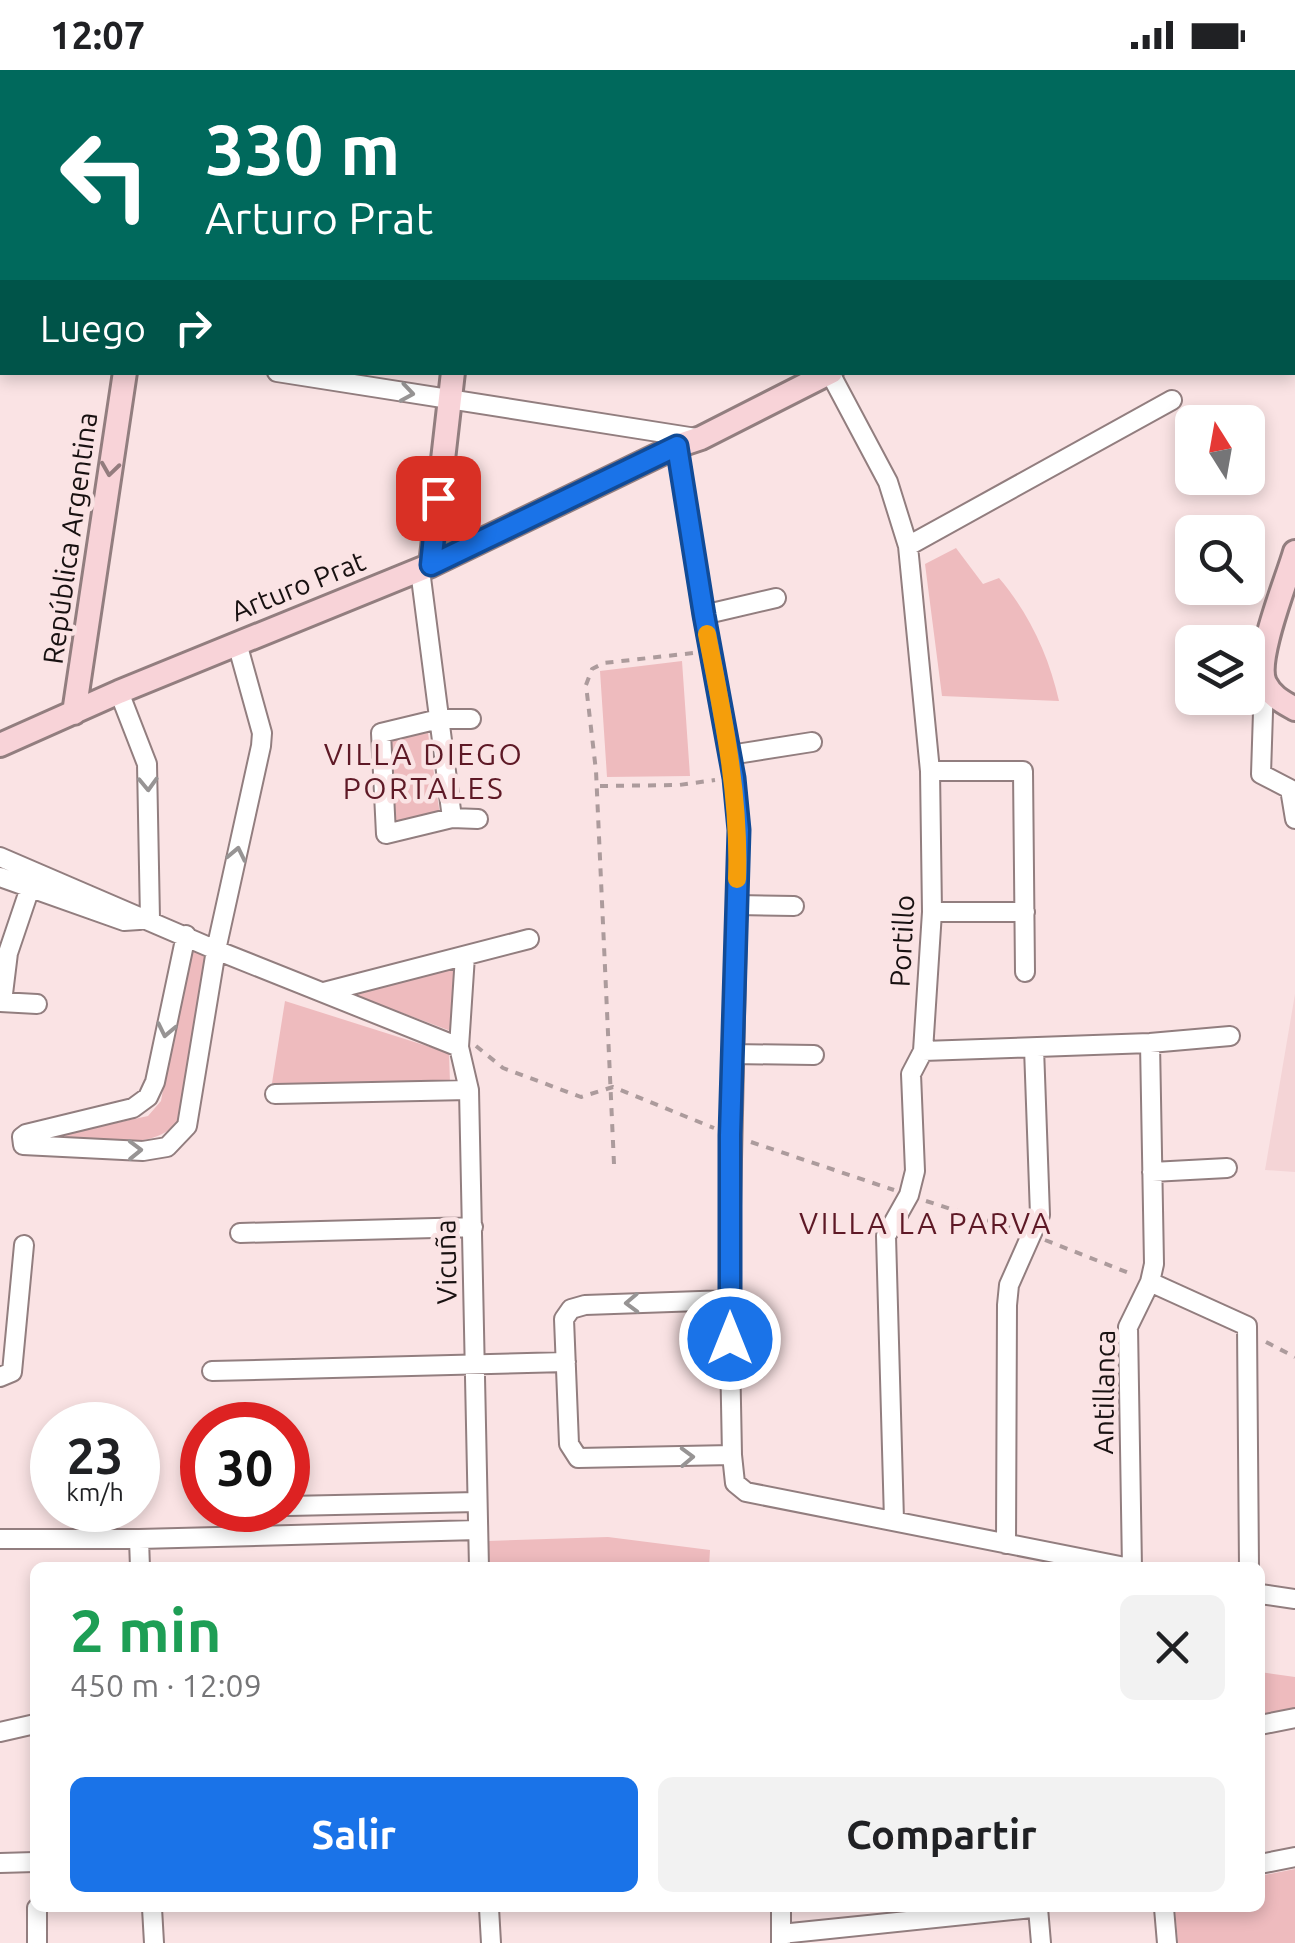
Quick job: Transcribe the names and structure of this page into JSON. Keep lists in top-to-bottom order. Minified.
{"streets":{"main road":["República Argentina","Arturo Prat"],"street":["Portillo","Vicuña","Antillanca"]},"crossings":[["República Argentina","Arturo Prat"]],"one_way":["República Argentina"],"districts":["VILLA DIEGO PORTALES","VILLA LA PARVA"],"north":"top","page":{"status":"12:07","turn":["330 m","Arturo Prat"],"then":"Luego","speed":"23 km/h","limit":"30","heading":["2 min","450 m · 12:09"],"buttons":["Salir","Compartir"]}}
